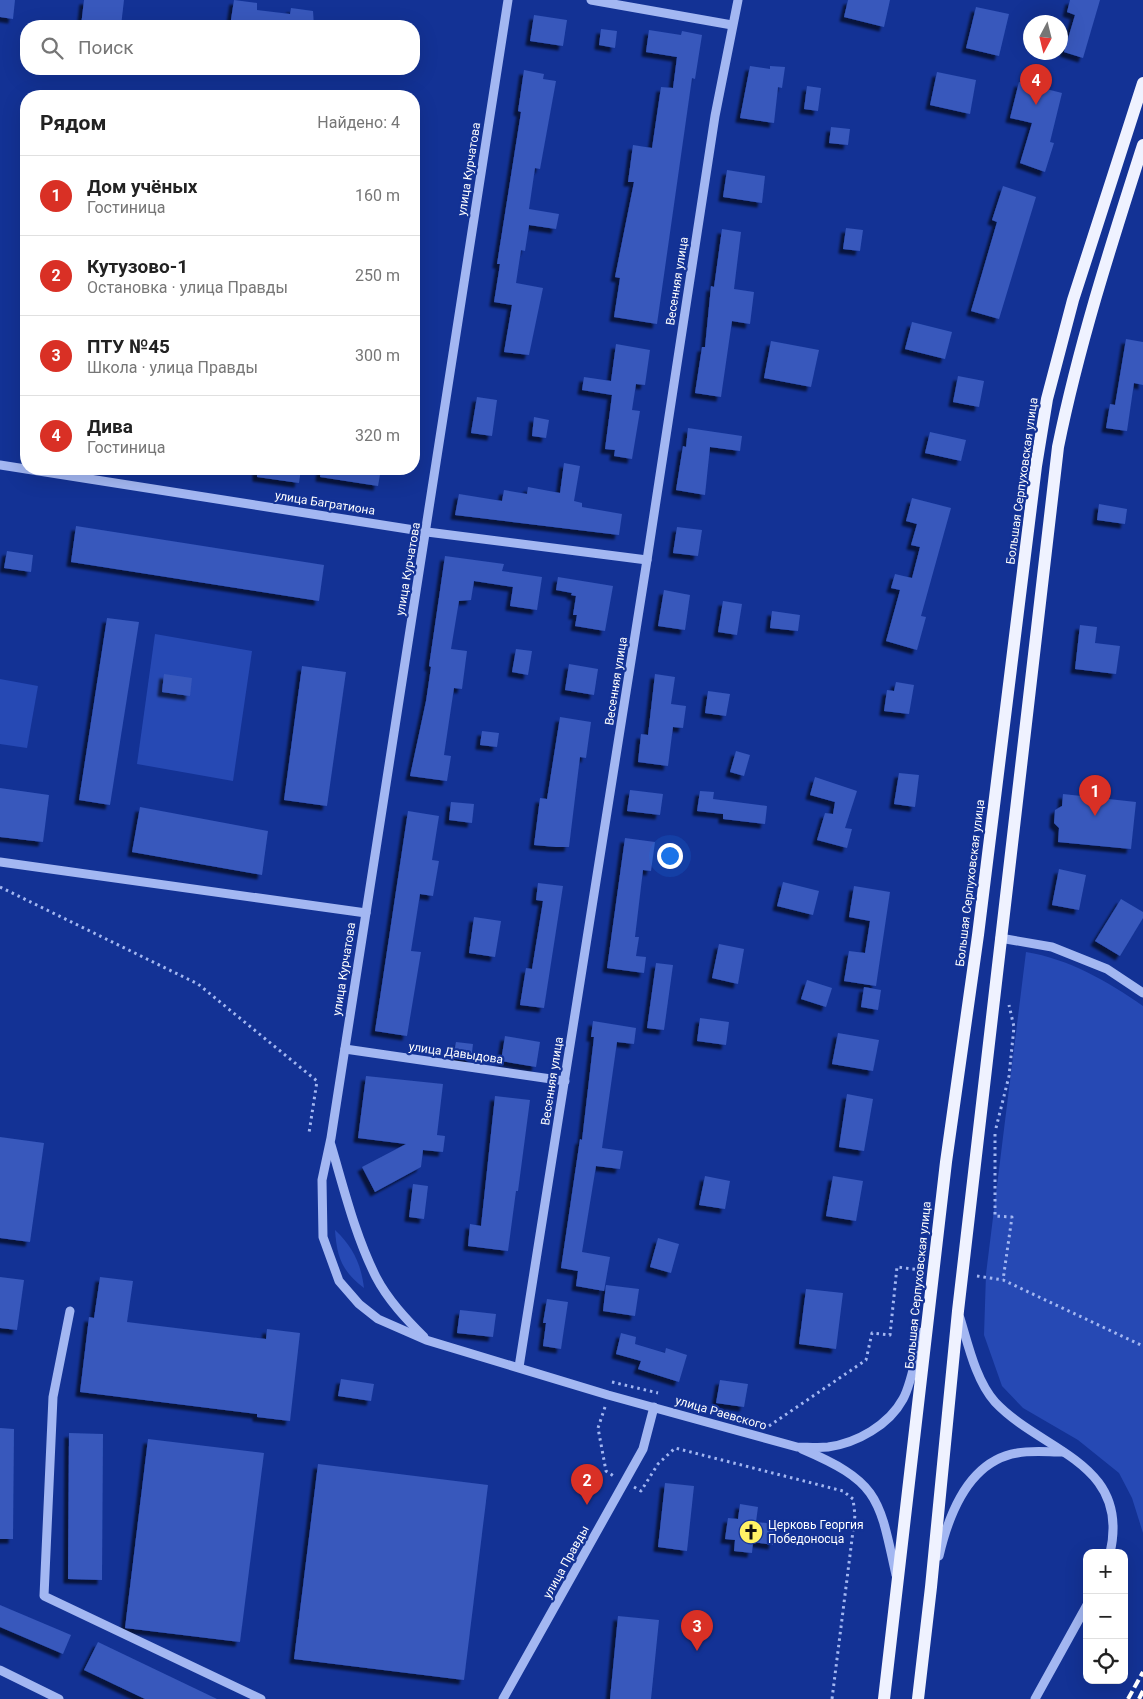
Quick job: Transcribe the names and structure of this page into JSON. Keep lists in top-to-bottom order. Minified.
{"streets":{"main road":["Большая Серпуховская улица"],"street":["улица Курчатова","Весенняя улица","улица Багратиона","улица Давыдова","улица Раевского","улица Правды"]},"crossings":[["улица Курчатова","улица Багратиона"],["улица Курчатова","улица Давыдова"],["улица Курчатова","улица Раевского"],["Весенняя улица","улица Багратиона"],["Весенняя улица","улица Давыдова"],["Весенняя улица","улица Раевского"],["Большая Серпуховская улица","улица Раевского"],["улица Раевского","улица Правды"]],"places":{"church":["Церковь Георгия Победоносца"]},"north":"bottom","page":{"search":"Поиск","pins":["4","1","2","3"],"heading":["Рядом","Найдено: 4"],"list":[{"mark":"1","name":"Дом учёных","note":"Гостиница","value":"160 m"},{"mark":"2","name":"Кутузово-1","note":"Остановка · улица Правды","value":"250 m"},{"mark":"3","name":"ПТУ №45","note":"Школа · улица Правды","value":"300 m"},{"mark":"4","name":"Дива","note":"Гостиница","value":"320 m"}],"map_buttons":["+","−"]}}
